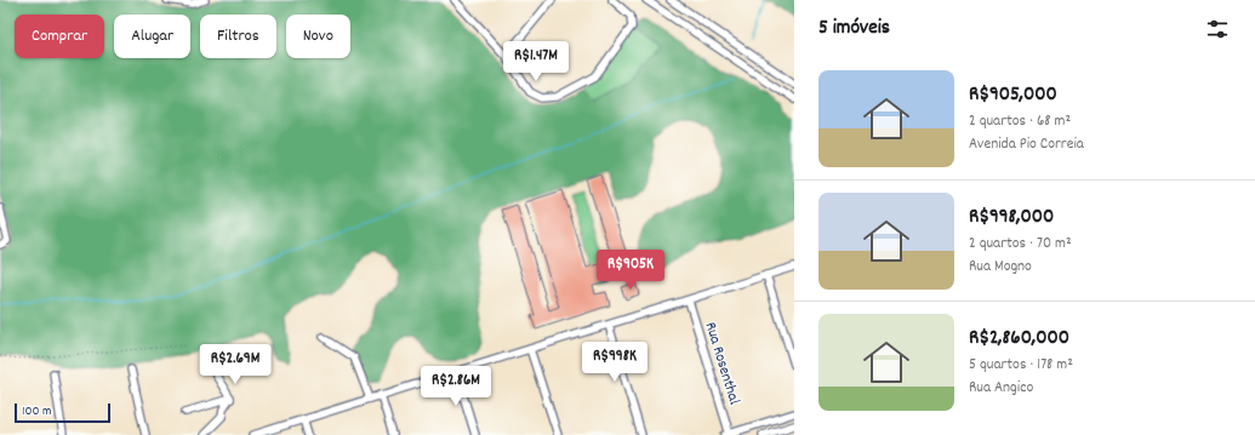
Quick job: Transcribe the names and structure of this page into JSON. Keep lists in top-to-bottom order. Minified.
{"streets":{"street":["Rua Rosenthal"]},"scale_bar":"100 m","page":{"heading":"5 imóveis","chip":["Comprar","Alugar","Filtros","Novo"],"price":["R$1.47M","R$905K","R$998K","R$2.69M","R$2.86M"],"list":[{"name":"R$905,000","note":"2 quartos · 68 m² · Avenida Pio Correia"},{"name":"R$998,000","note":"2 quartos · 70 m² · Rua Mogno"},{"name":"R$2,860,000","note":"5 quartos · 178 m² · Rua Angico"}],"scale":"100 m"}}
